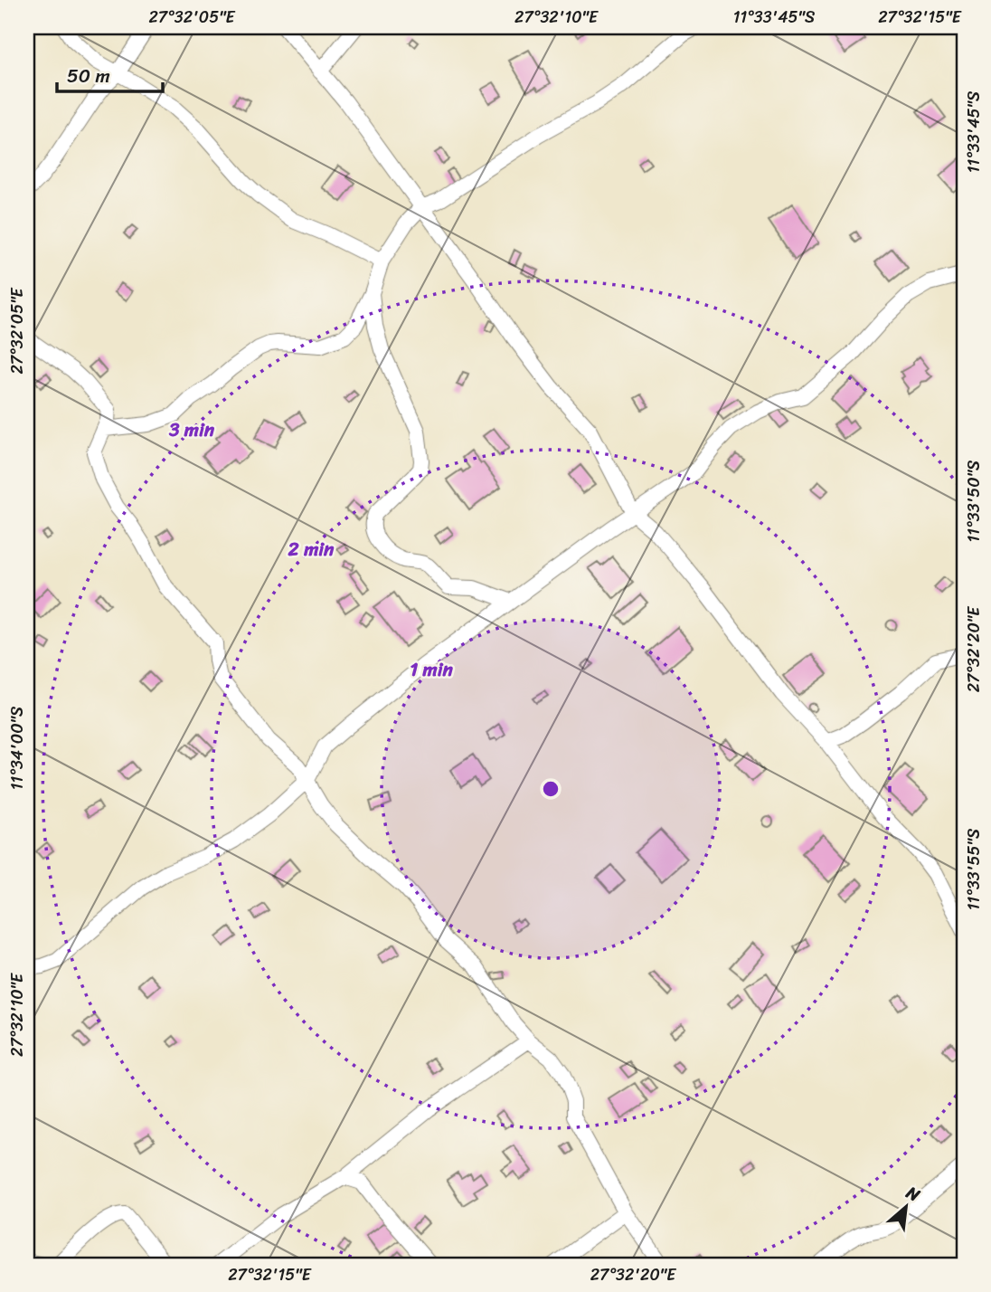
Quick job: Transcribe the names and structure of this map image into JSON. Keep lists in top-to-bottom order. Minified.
{"scale_bar":"50 m","north":"top right","coordinates":["27°32'05\"E","27°32'10\"E","11°33'45\"S","27°32'15\"E","11°33'50\"S","27°32'20\"E","11°34'00\"S","11°33'55\"S"],"rings":["3 min","2 min","1 min"]}
